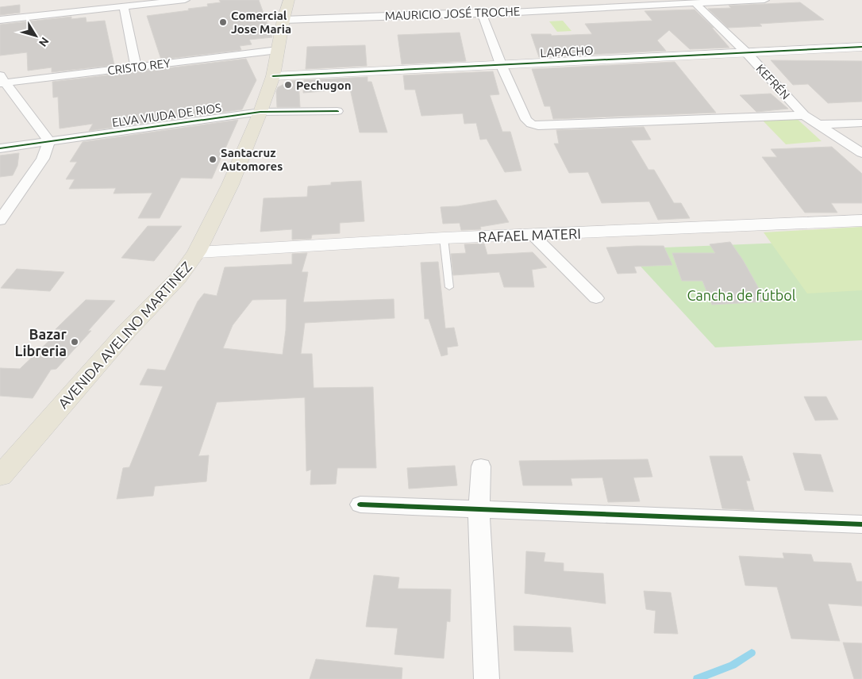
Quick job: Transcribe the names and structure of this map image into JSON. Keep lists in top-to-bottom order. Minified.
{"streets":{"main road":["AVENIDA AVELINO MARTINEZ"],"street":["MAURICIO JOSÉ TROCHE","LAPACHO","CRISTO REY","KEFRÉN","ELVA VIUDA DE RIOS","RAFAEL MATERI"]},"crossings":[["MAURICIO JOSÉ TROCHE","KEFRÉN"],["MAURICIO JOSÉ TROCHE","AVENIDA AVELINO MARTINEZ"],["LAPACHO","KEFRÉN"],["LAPACHO","AVENIDA AVELINO MARTINEZ"],["CRISTO REY","AVENIDA AVELINO MARTINEZ"],["ELVA VIUDA DE RIOS","AVENIDA AVELINO MARTINEZ"],["RAFAEL MATERI","AVENIDA AVELINO MARTINEZ"]],"parks":["Cancha de fútbol"],"places":["Comercial Jose Maria","Pechugon","Santacruz Automores","Bazar Libreria"],"north":"bottom right"}
